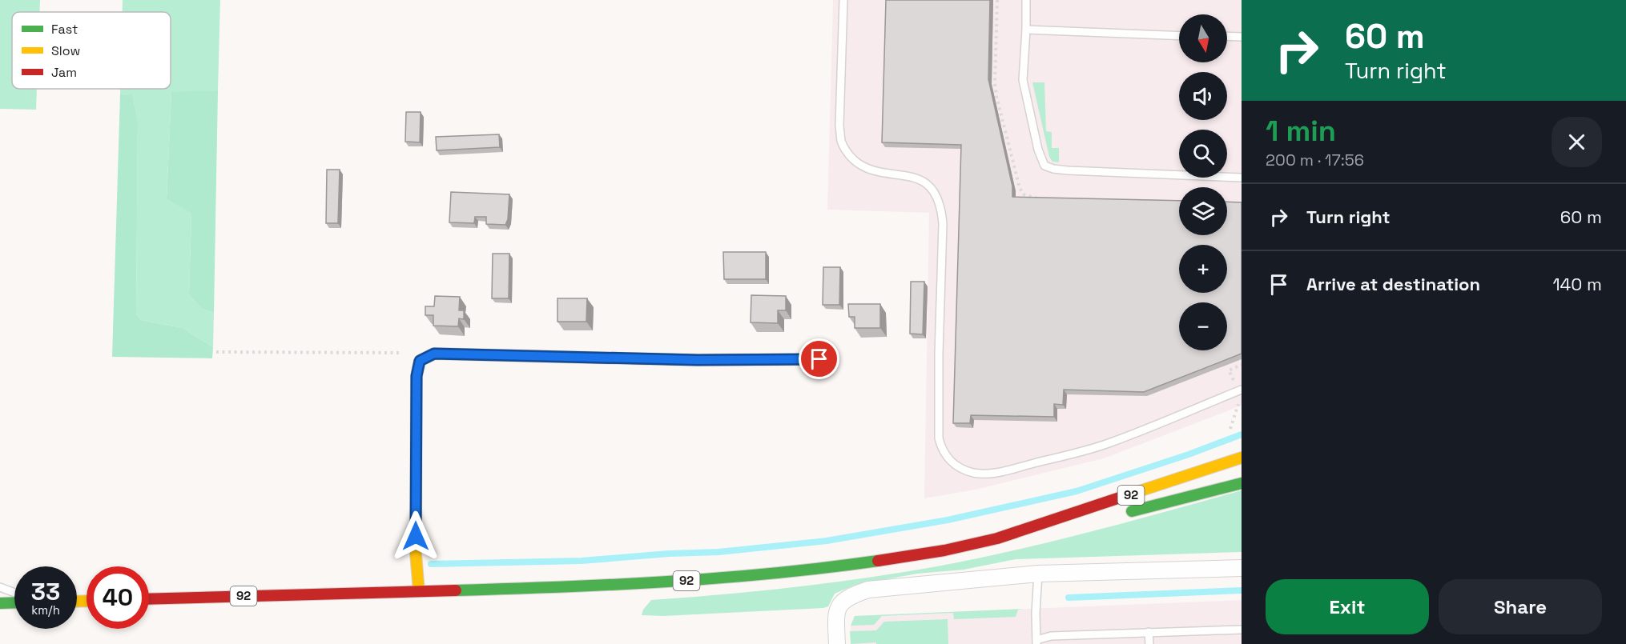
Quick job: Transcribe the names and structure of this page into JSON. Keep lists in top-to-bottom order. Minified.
{"streets":{"main road":["92"]},"legend":["Fast","Slow","Jam"],"north":"bottom","page":{"turn":["60 m","Turn right"],"map_buttons":["+","−"],"heading":["1 min","200 m · 17:56"],"list":[{"name":"Turn right","value":"60 m"},{"name":"Arrive at destination","value":"140 m"}],"speed":"33 km/h","limit":"40","buttons":["Exit","Share"]}}
